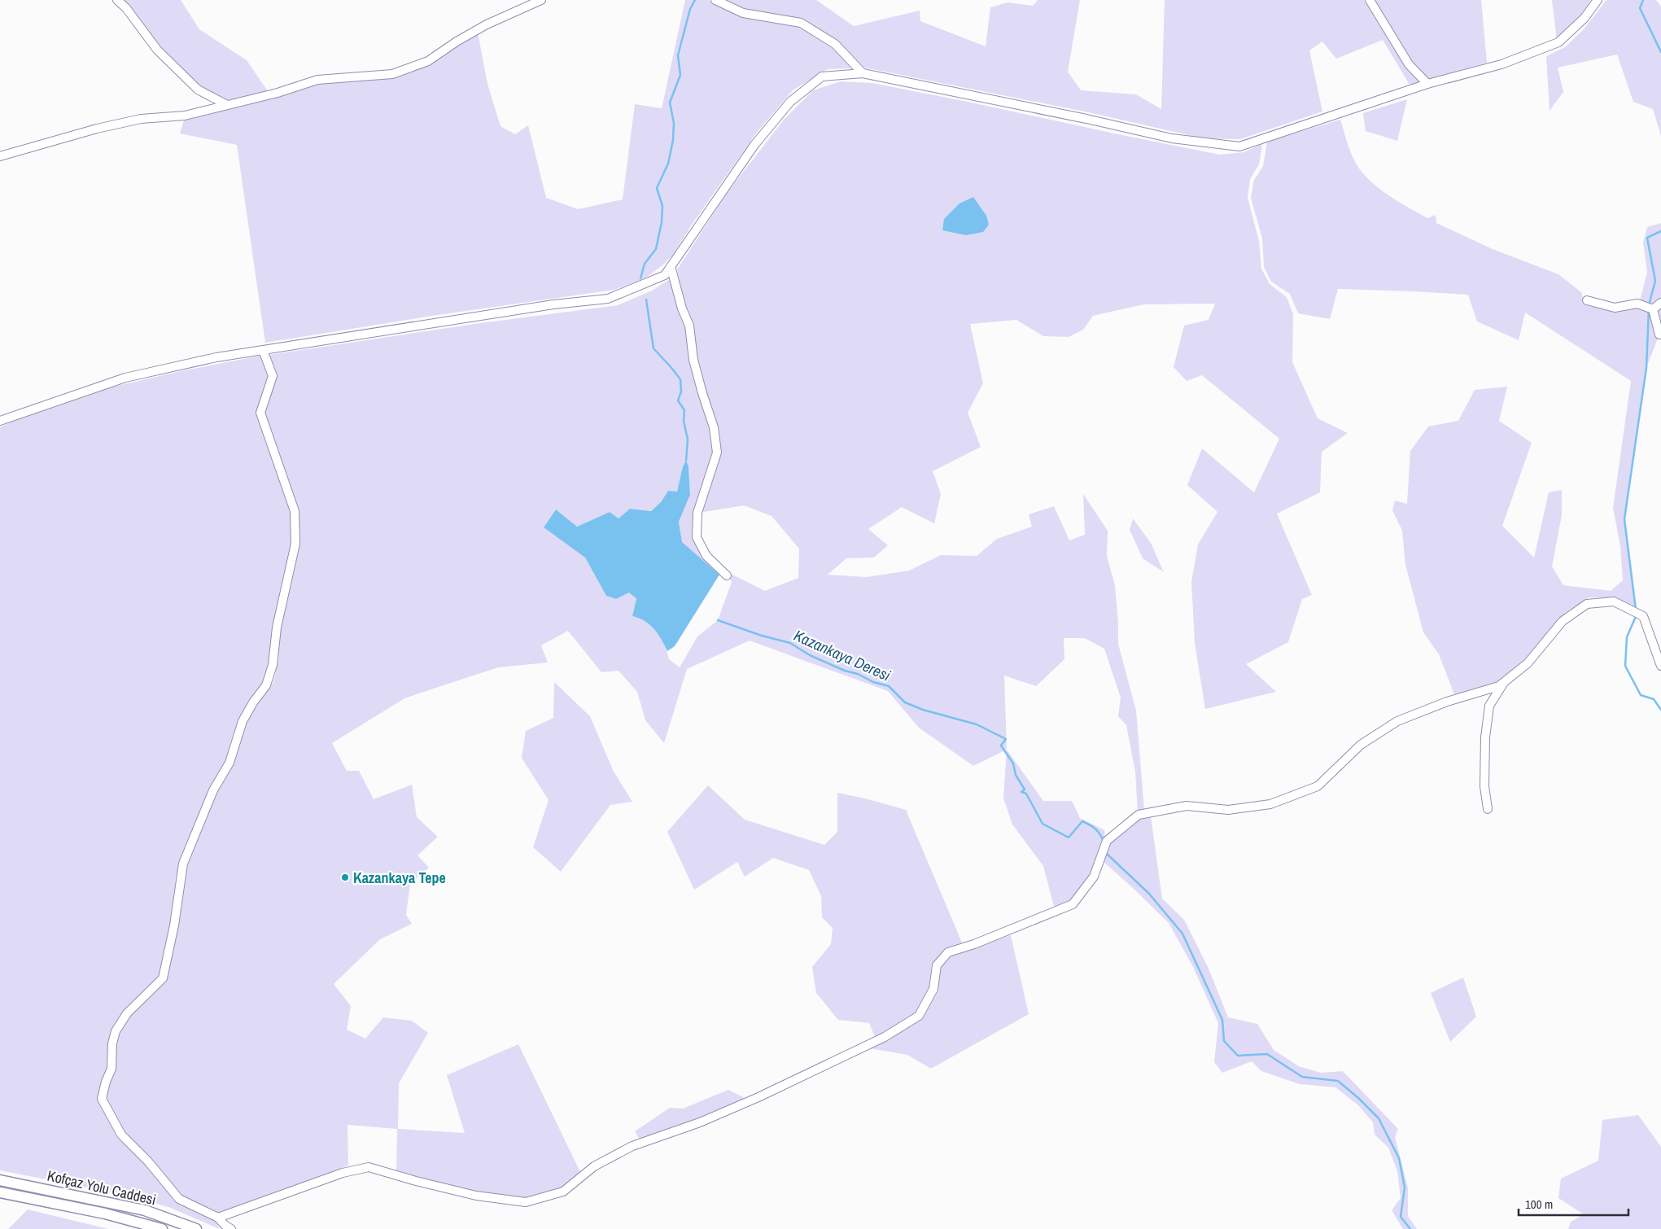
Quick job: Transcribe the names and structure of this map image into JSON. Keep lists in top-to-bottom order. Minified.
{"streets":{"main road":["Kofçaz Yolu Caddesi"]},"water":["Kazankaya Deresi"],"places":["Kazankaya Tepe"],"scale_bar":"100 m"}
